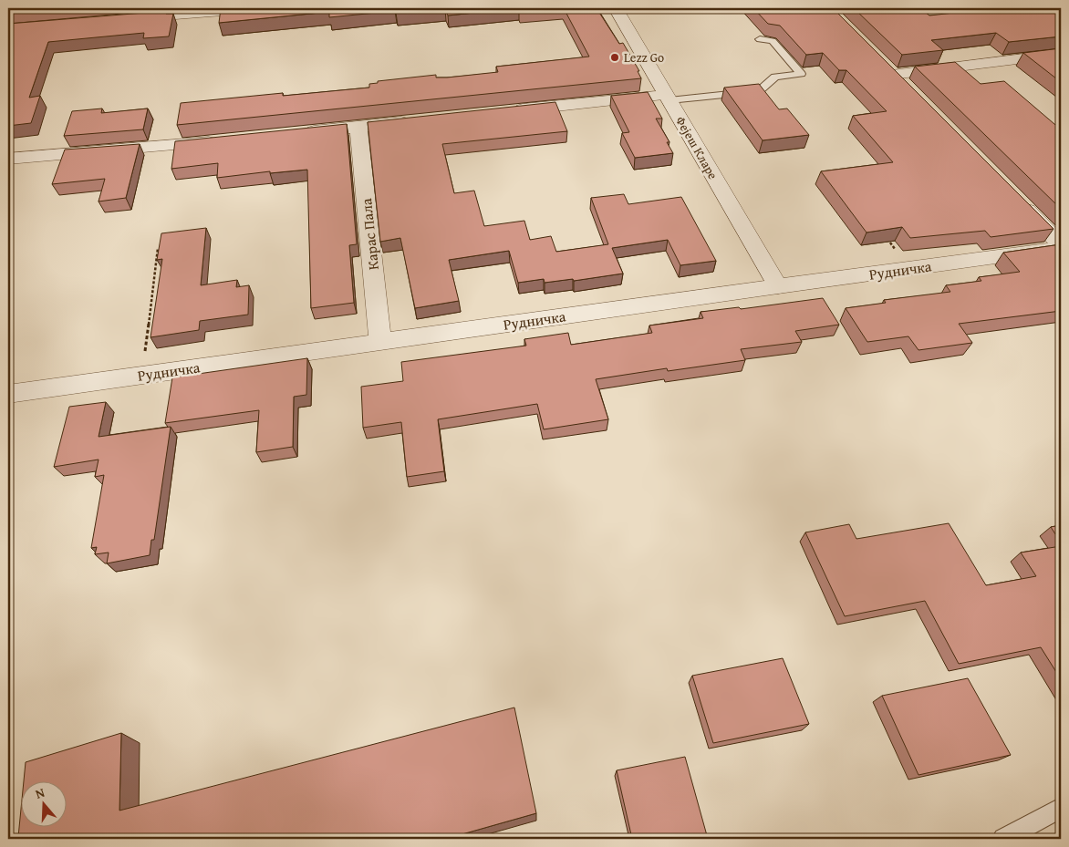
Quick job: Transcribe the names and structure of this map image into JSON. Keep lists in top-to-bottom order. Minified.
{"streets":{"street":["Фејеш Кларе","Карас Пала","Рудничка"]},"crossings":[["Фејеш Кларе","Рудничка"],["Карас Пала","Рудничка"]],"places":["Lezz Go"],"north":"top"}
